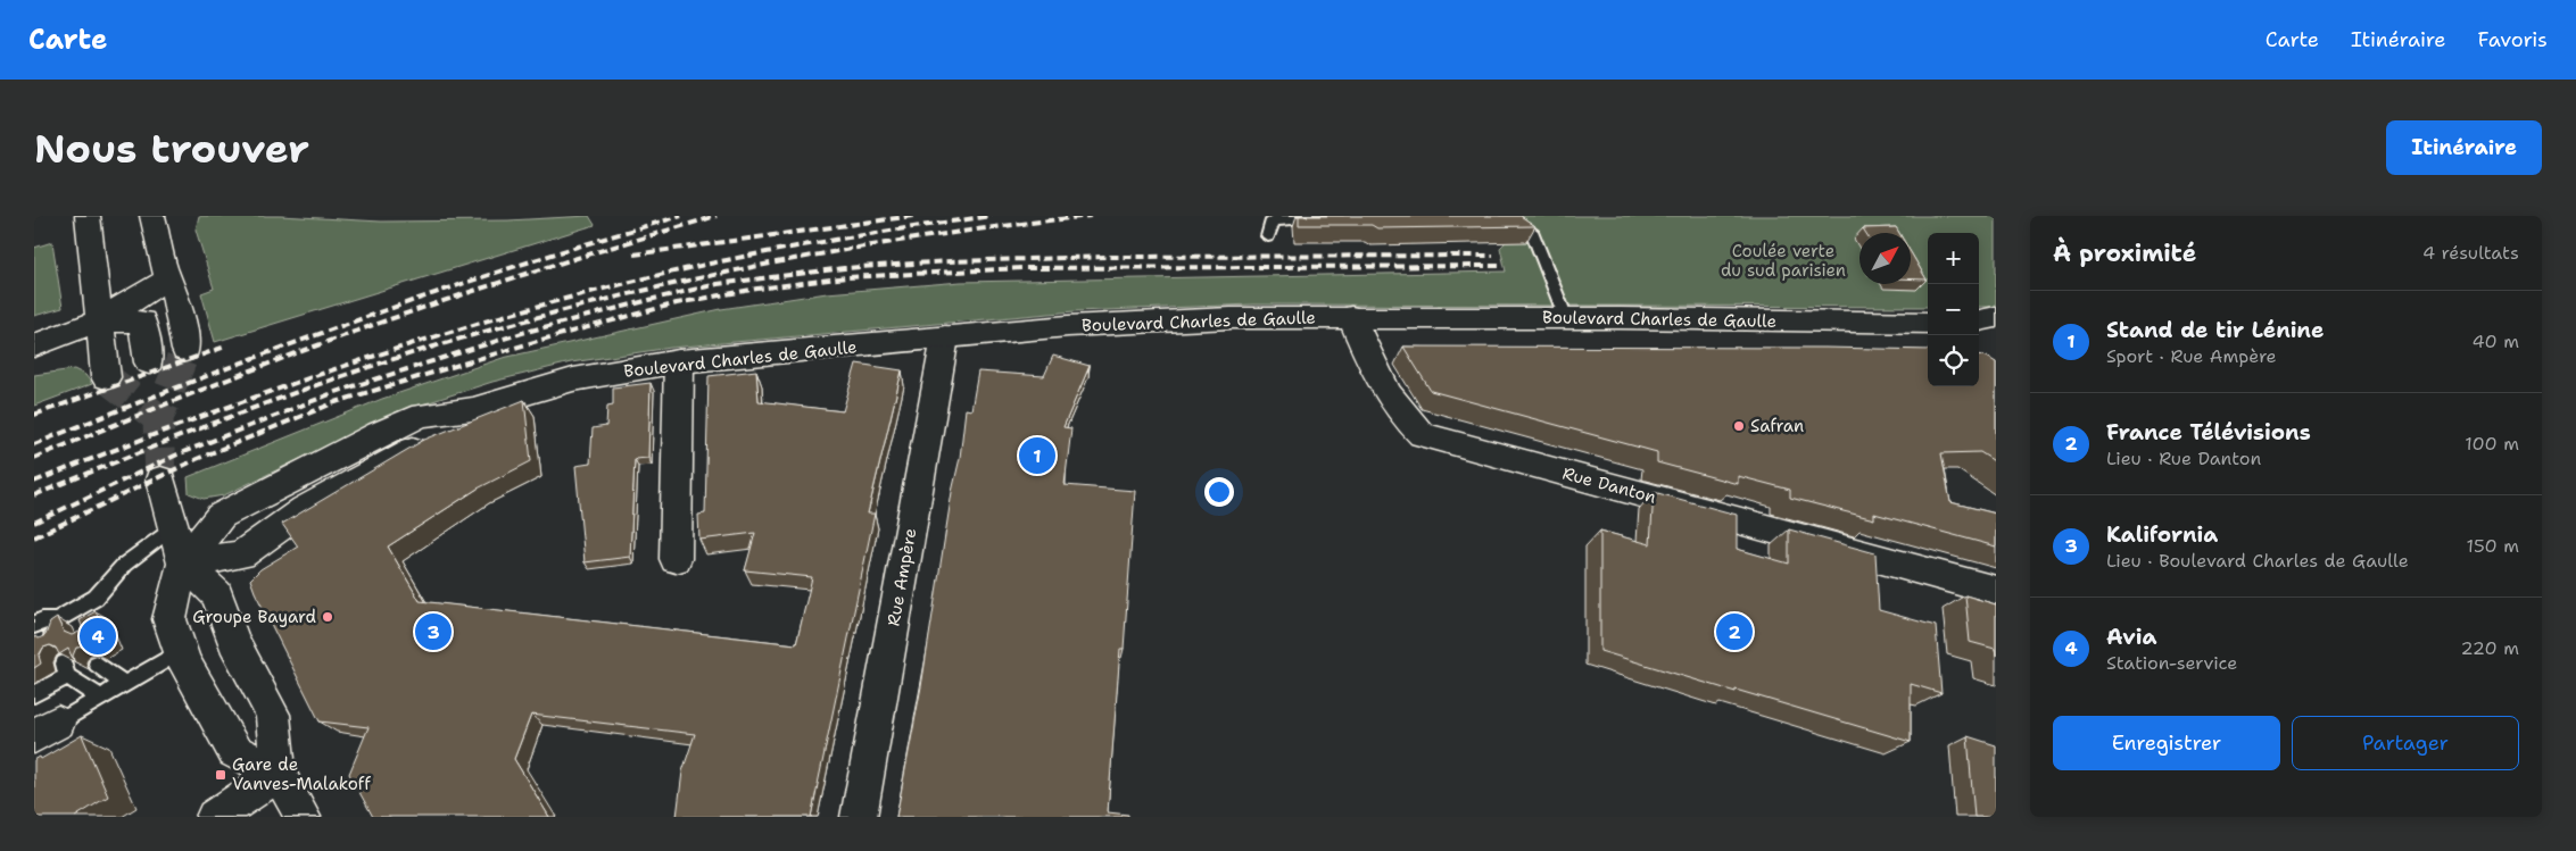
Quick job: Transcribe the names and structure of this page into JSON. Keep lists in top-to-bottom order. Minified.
{"streets":{"main road":["Boulevard Charles de Gaulle","Rue Danton","Rue Ampère"]},"crossings":[["Boulevard Charles de Gaulle","Rue Danton"],["Boulevard Charles de Gaulle","Rue Ampère"]],"parks":["Coulée verte du sud parisien"],"places":{"other":["Safran","Groupe Bayard"],"transit":["Gare de Vanves-Malakoff"]},"north":"top right","page":{"header":"Carte","nav":["Carte","Itinéraire","Favoris"],"buttons":["Itinéraire",["Enregistrer","Partager"]],"title":"Nous trouver","heading":["À proximité","4 résultats"],"map_buttons":["+","−"],"list":[{"mark":"1","name":"Stand de tir Lénine","note":"Sport · Rue Ampère","value":"40 m"},{"mark":"2","name":"France Télévisions","note":"Lieu · Rue Danton","value":"100 m"},{"mark":"3","name":"Kalifornia","note":"Lieu · Boulevard Charles de Gaulle","value":"150 m"},{"mark":"4","name":"Avia","note":"Station-service","value":"220 m"}],"pins":["1","2","3","4"]}}
